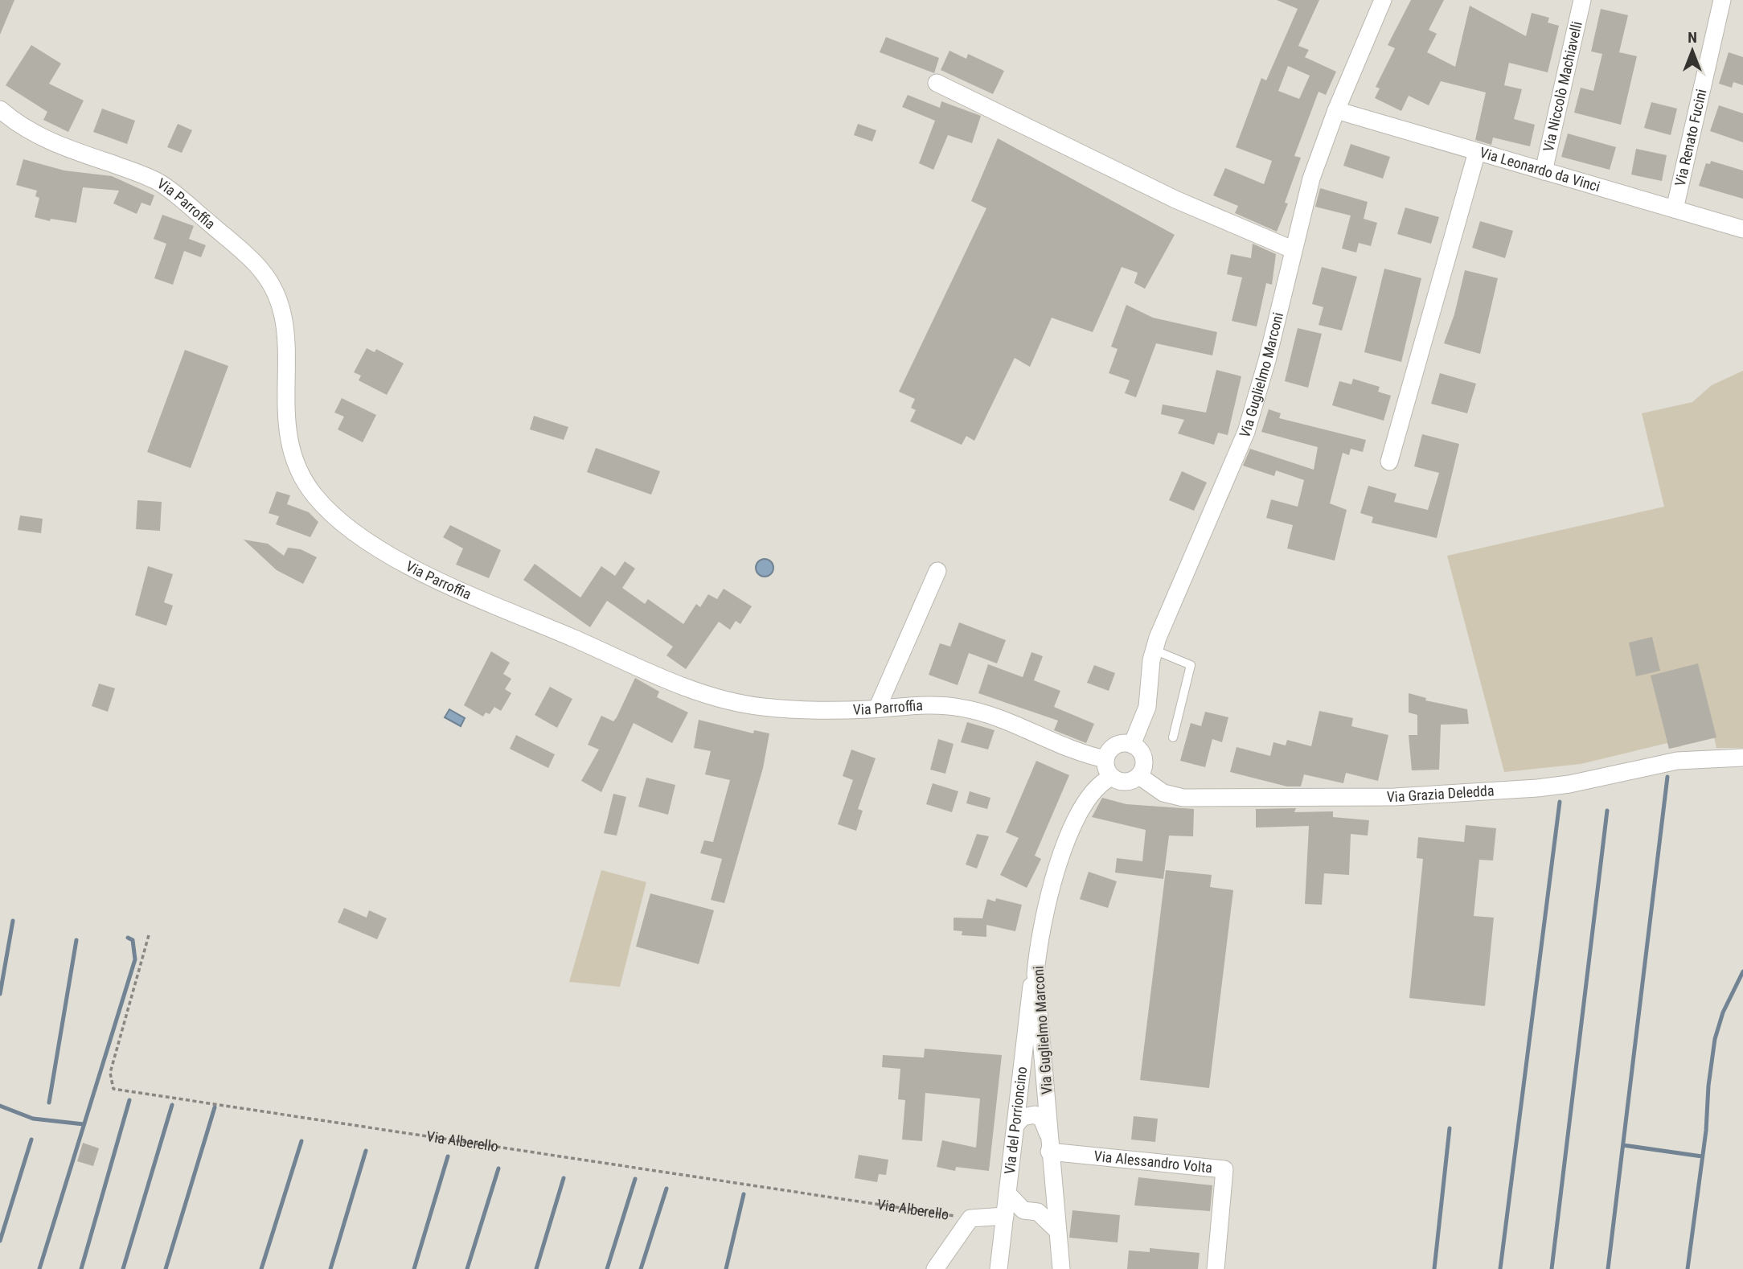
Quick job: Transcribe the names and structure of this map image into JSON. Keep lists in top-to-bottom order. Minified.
{"streets":{"street":["Via Niccolò Machiavelli","Via Renato Fucini","Via Leonardo da Vinci","Via Parroffia","Via Guglielmo Marconi","Via Grazia Deledda","Via del Porrioncino","Via Alberello","Via Alessandro Volta"]},"crossings":[["Via Niccolò Machiavelli","Via Leonardo da Vinci"],["Via Renato Fucini","Via Leonardo da Vinci"],["Via Leonardo da Vinci","Via Guglielmo Marconi"],["Via Parroffia","Via Guglielmo Marconi"],["Via Parroffia","Via Grazia Deledda"],["Via Guglielmo Marconi","Via Grazia Deledda"],["Via Guglielmo Marconi","Via del Porrioncino"],["Via Guglielmo Marconi","Via Alessandro Volta"],["Via del Porrioncino","Via Alberello"]],"north":"top"}
